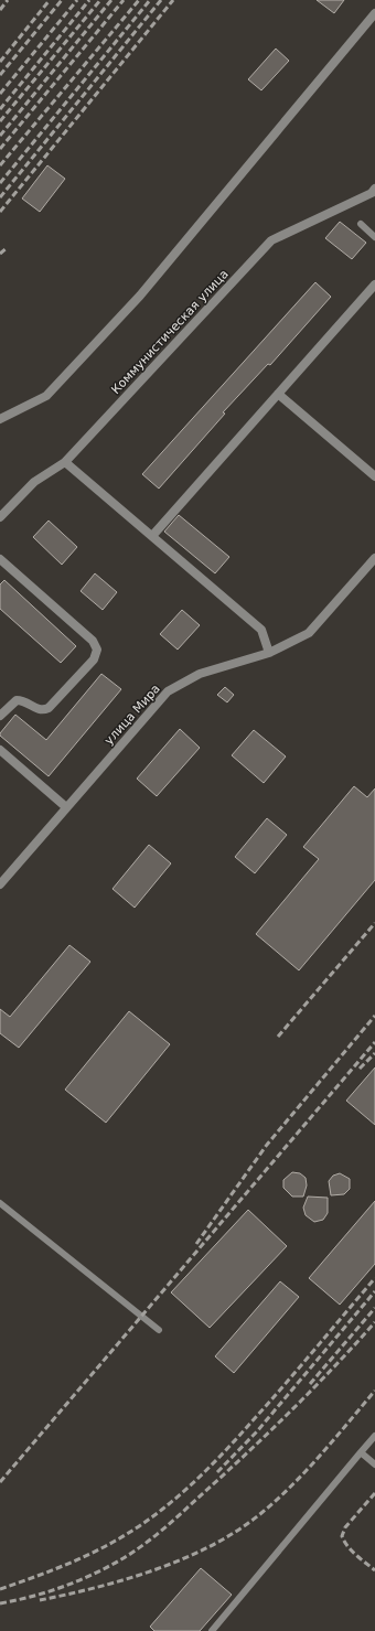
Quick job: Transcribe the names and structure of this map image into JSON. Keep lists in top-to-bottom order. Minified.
{"streets":{"street":["Коммунистическая улица","улица Мира"]}}
